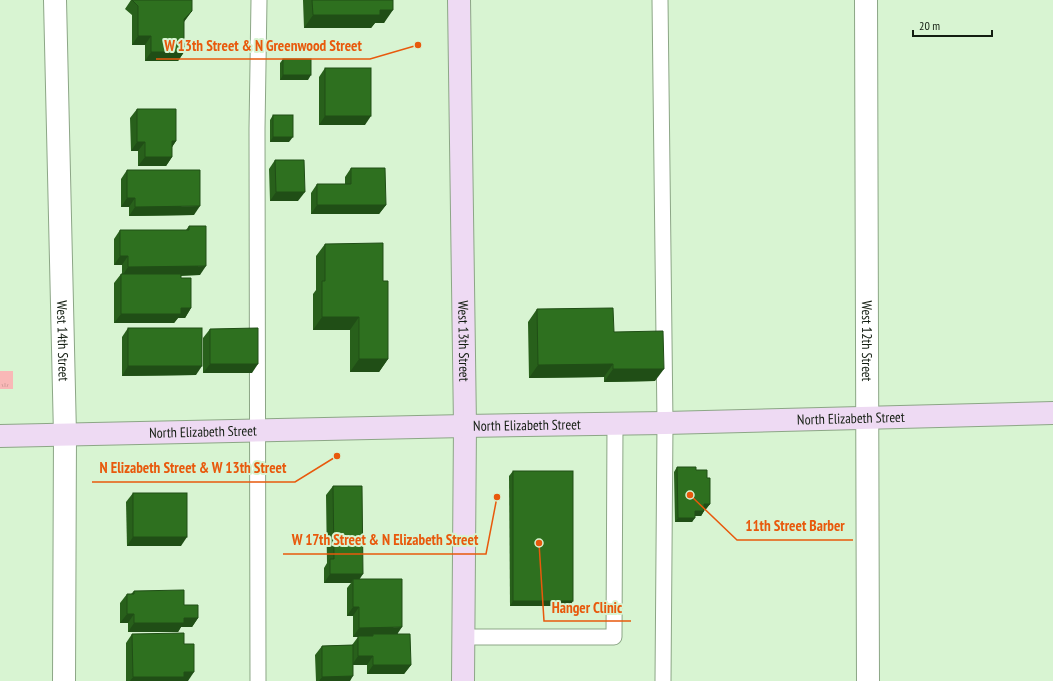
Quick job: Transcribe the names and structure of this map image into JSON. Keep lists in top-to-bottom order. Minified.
{"streets":{"main road":["West 13th Street","North Elizabeth Street"],"street":["West 14th Street","West 12th Street"]},"crossings":[["West 14th Street","North Elizabeth Street"],["West 13th Street","North Elizabeth Street"],["West 12th Street","North Elizabeth Street"]],"places":["W 13th Street & N Greenwood Street","N Elizabeth Street & W 13th Street","11th Street Barber","W 17th Street & N Elizabeth Street","Hanger Clinic"],"scale_bar":"20 m"}
